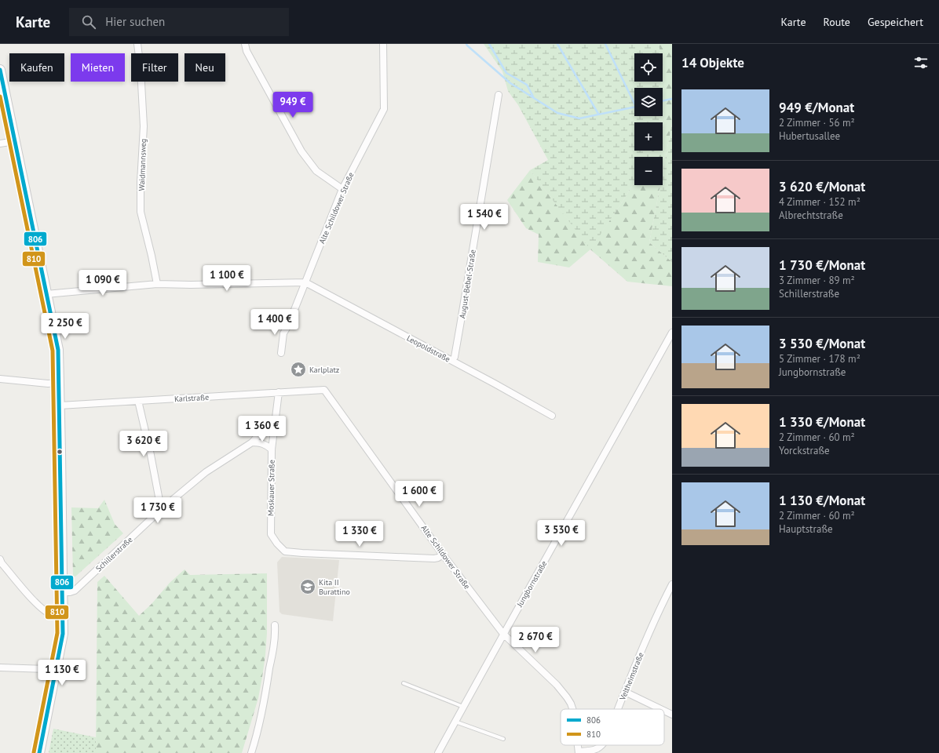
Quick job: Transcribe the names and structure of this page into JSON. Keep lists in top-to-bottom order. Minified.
{"streets":{"street":["Waidmannsweg","Alte Schildower Straße","August-Bebel-Straße","Leopoldstraße","Karlstraße","Moskauer Straße","Schillerstraße","Jungbornstraße","Veltheimstraße"]},"crossings":[["Alte Schildower Straße","Leopoldstraße"],["Alte Schildower Straße","Karlstraße"],["Alte Schildower Straße","Moskauer Straße"],["Alte Schildower Straße","Jungbornstraße"],["August-Bebel-Straße","Leopoldstraße"],["Karlstraße","Moskauer Straße"],["Moskauer Straße","Schillerstraße"]],"places":{"place":["Karlplatz"],"school or university":["Kita II Burattino"]},"lines":["transit line 806","transit line 810"],"legend":["806","810"],"page":{"header":"Karte","search":"Hier suchen","nav":["Karte","Route","Gespeichert"],"heading":"14 Objekte","map_buttons":["+","−"],"chip":["Kaufen","Mieten","Filter","Neu"],"list":[{"name":"949 €/Monat","note":"2 Zimmer · 56 m² · Hubertusallee"},{"name":"3 620 €/Monat","note":"4 Zimmer · 152 m² · Albrechtstraße"},{"name":"1 730 €/Monat","note":"3 Zimmer · 89 m² · Schillerstraße"},{"name":"3 530 €/Monat","note":"5 Zimmer · 178 m² · Jungbornstraße"},{"name":"1 330 €/Monat","note":"2 Zimmer · 60 m² · Yorckstraße"},{"name":"1 130 €/Monat","note":"2 Zimmer · 60 m² · Hauptstraße"}],"price":["949 €","1 540 €","1 100 €","1 090 €","1 400 €","2 250 €","1 360 €","3 620 €","1 600 €","1 730 €","3 530 €","1 330 €","2 670 €","1 130 €"]}}
